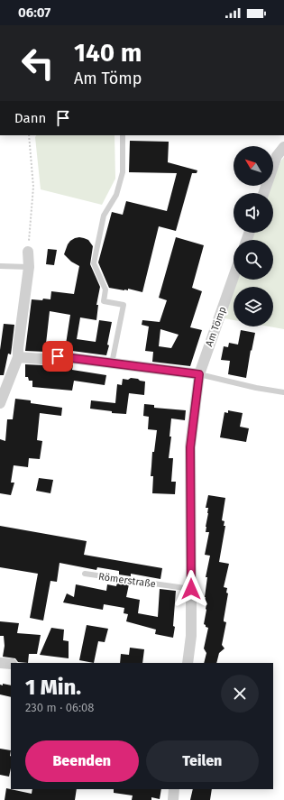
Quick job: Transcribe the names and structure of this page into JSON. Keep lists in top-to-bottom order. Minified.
{"streets":{"street":["Am Tömp"],"lane":["Römerstraße"]},"north":"top left","page":{"status":"06:07","turn":["140 m","Am Tömp"],"then":"Dann","heading":["1 Min.","230 m · 06:08"],"buttons":["Beenden","Teilen"]}}
